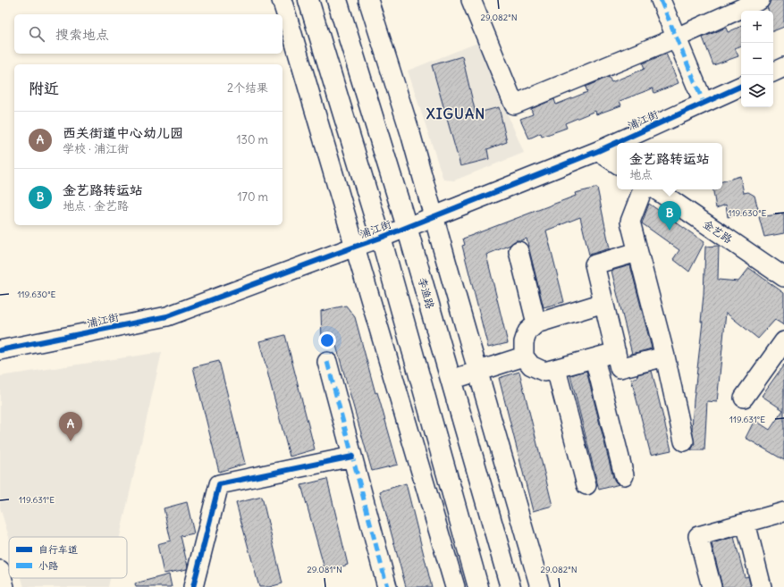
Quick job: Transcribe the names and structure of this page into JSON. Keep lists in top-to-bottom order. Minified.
{"streets":{"main road":["李渔路"],"street":["浦江街","金艺路"]},"crossings":[["浦江街","李渔路"]],"districts":["XIGUAN"],"legend":["自行车道","小路"],"page":{"map_buttons":["+","−"],"search":"搜索地点","heading":["附近","2个结果"],"list":[{"mark":"A","name":"西关街道中心幼儿园","note":"学校 · 浦江街","value":"130 m"},{"mark":"B","name":"金艺路转运站","note":"地点 · 金艺路","value":"170 m"}],"popup":["金艺路转运站","地点"],"pins":["B","A"]},"coordinates":["29.082°N","119.630°E","119.631°E","29.081°N"]}
